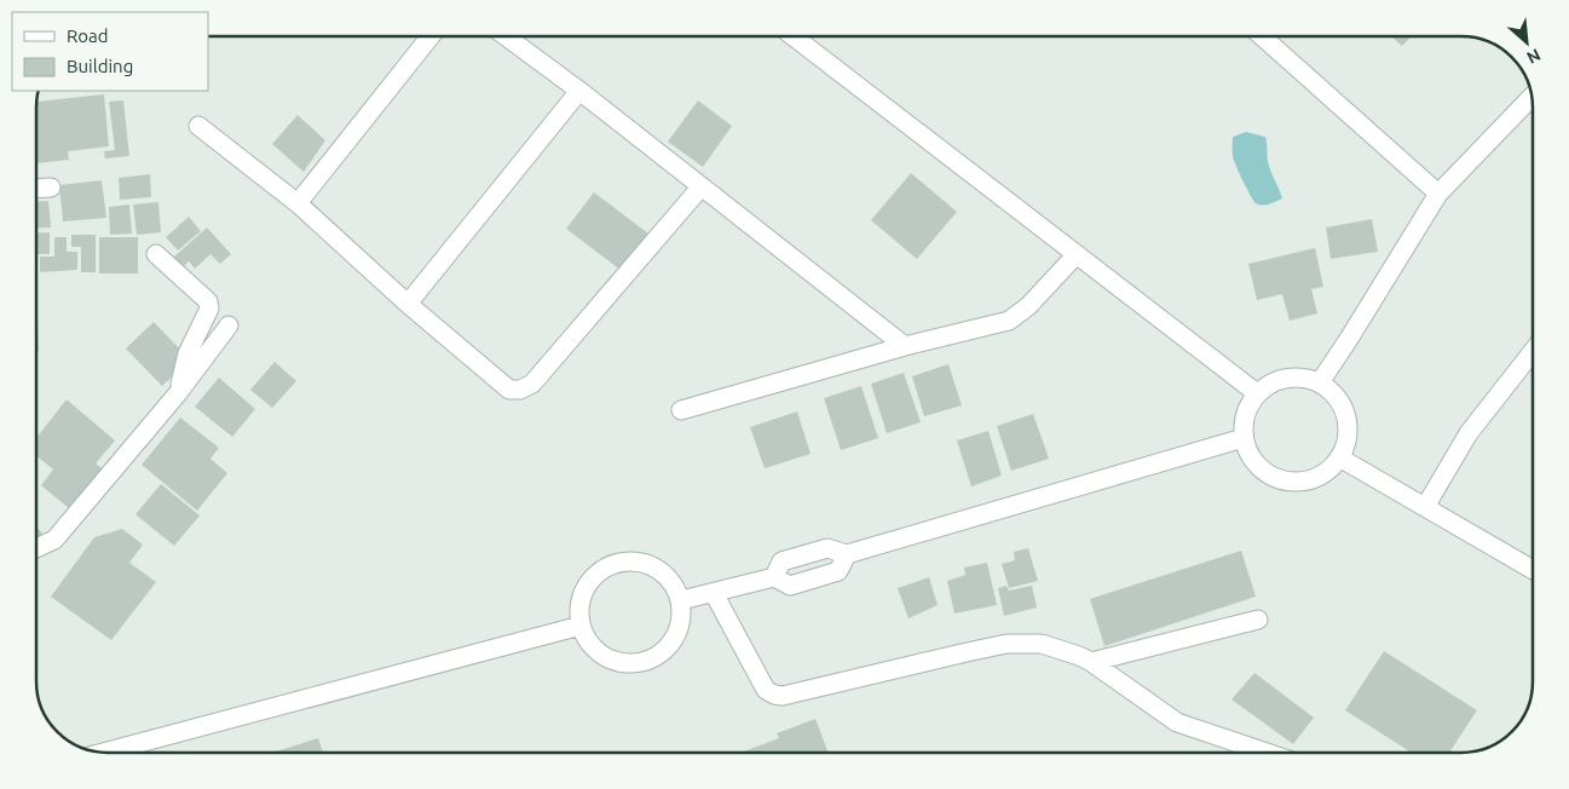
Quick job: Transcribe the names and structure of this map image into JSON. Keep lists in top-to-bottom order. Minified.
{"legend":["Road","Building"],"north":"bottom right"}
